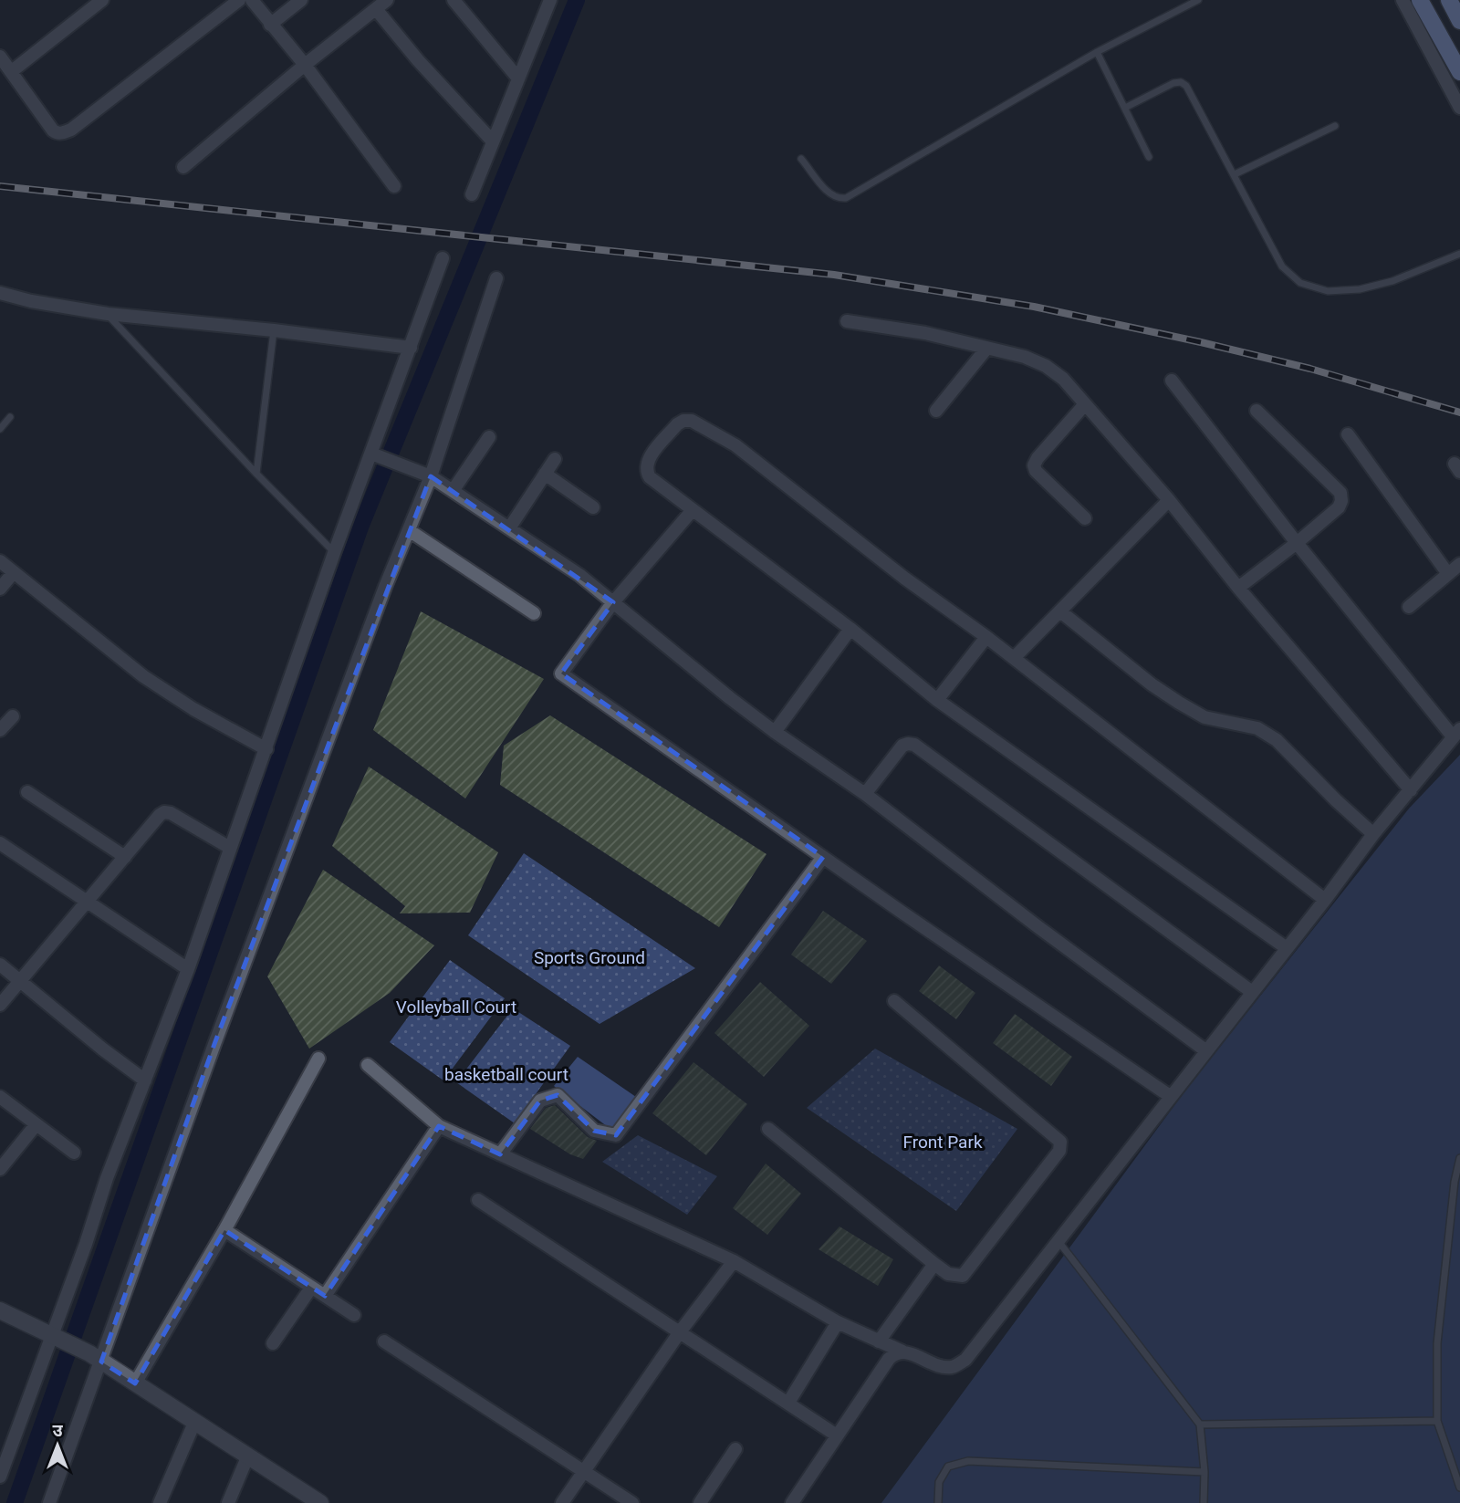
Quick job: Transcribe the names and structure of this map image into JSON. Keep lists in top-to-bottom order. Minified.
{"parks":["Sports Ground","Volleyball Court","basketball court","Front Park"],"north":"top"}
